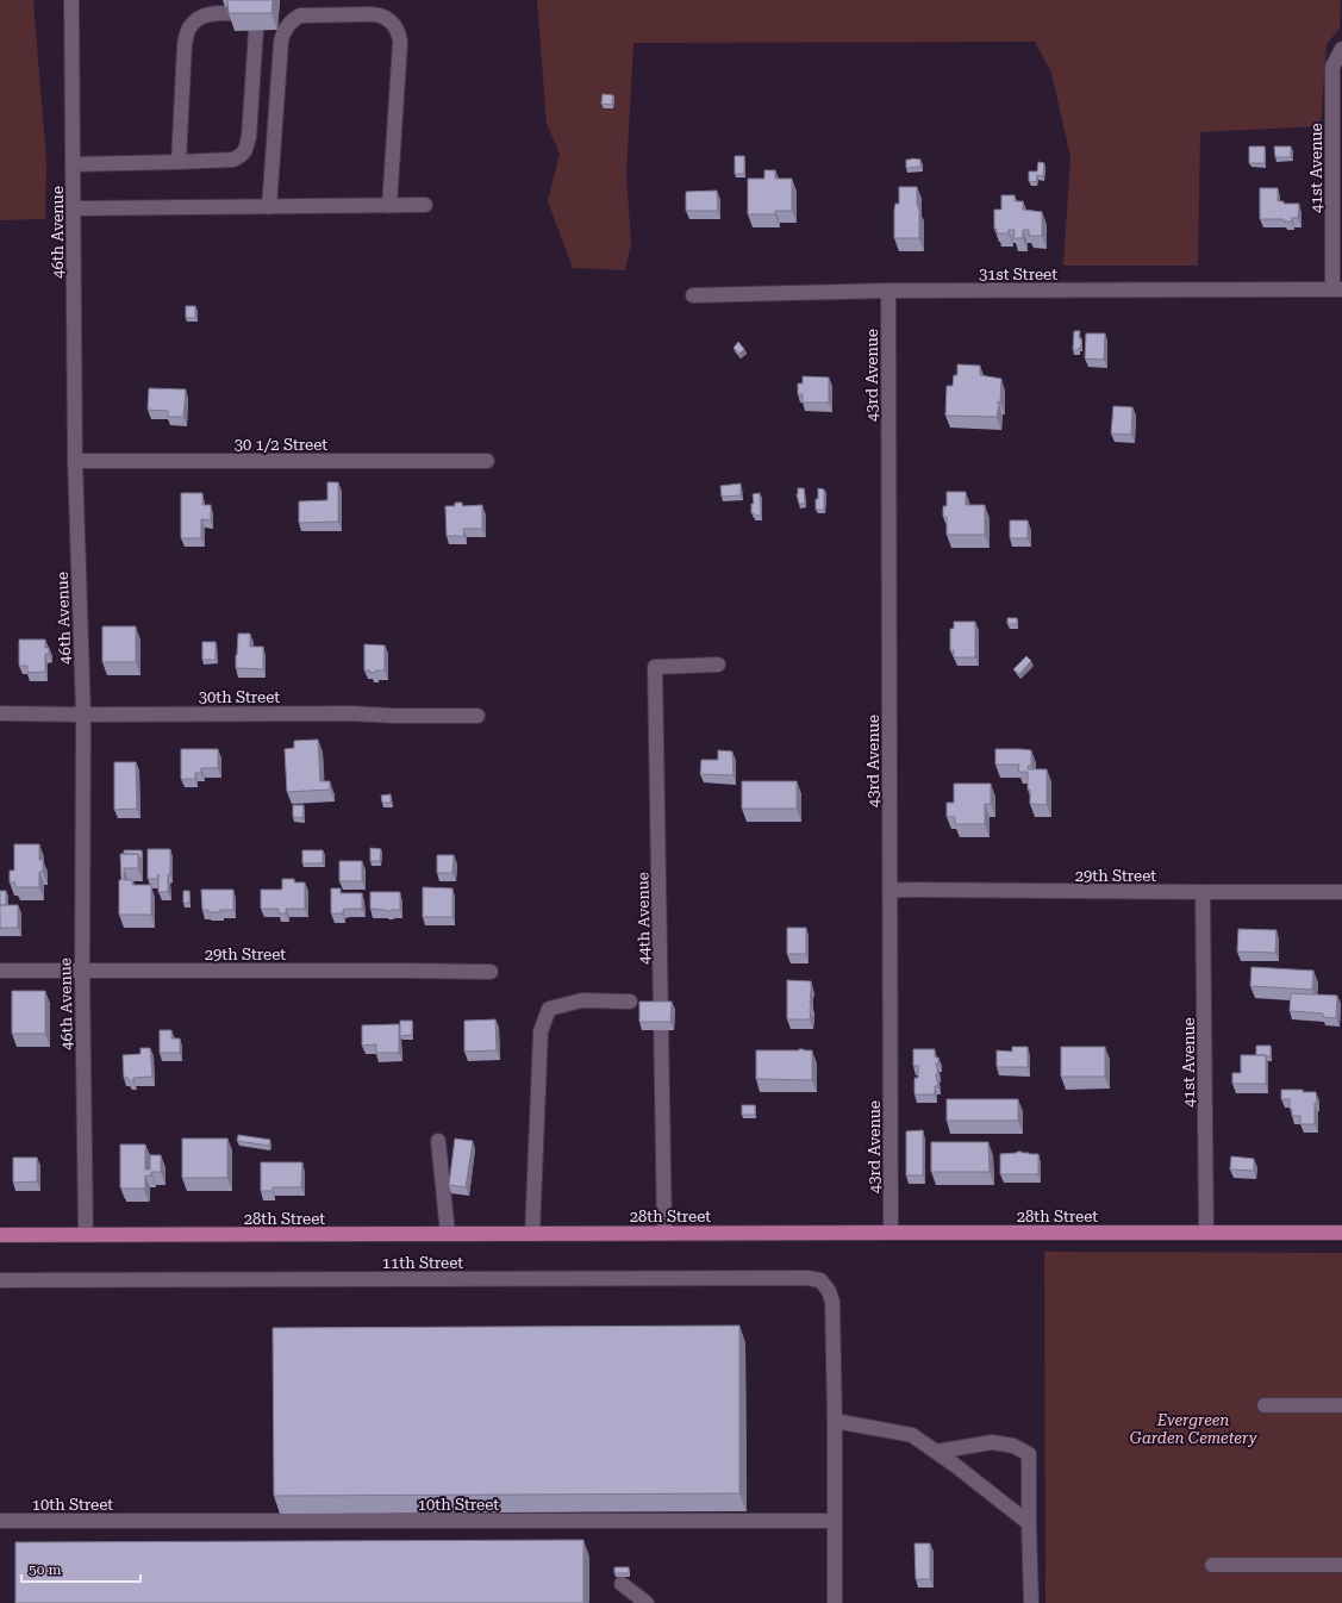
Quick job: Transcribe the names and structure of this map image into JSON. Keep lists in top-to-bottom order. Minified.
{"streets":{"main road":["28th Street"],"street":["41st Avenue","46th Avenue","31st Street","43rd Avenue","30 1/2 Street","30th Street","29th Street","44th Avenue","11th Street","10th Street"]},"crossings":[["41st Avenue","31st Street"],["41st Avenue","29th Street"],["41st Avenue","28th Street"],["46th Avenue","30 1/2 Street"],["46th Avenue","30th Street"],["46th Avenue","29th Street"],["46th Avenue","28th Street"],["31st Street","43rd Avenue"],["43rd Avenue","29th Street"],["43rd Avenue","28th Street"],["44th Avenue","28th Street"]],"parks":["Evergreen Garden Cemetery"],"scale_bar":"50 m"}
